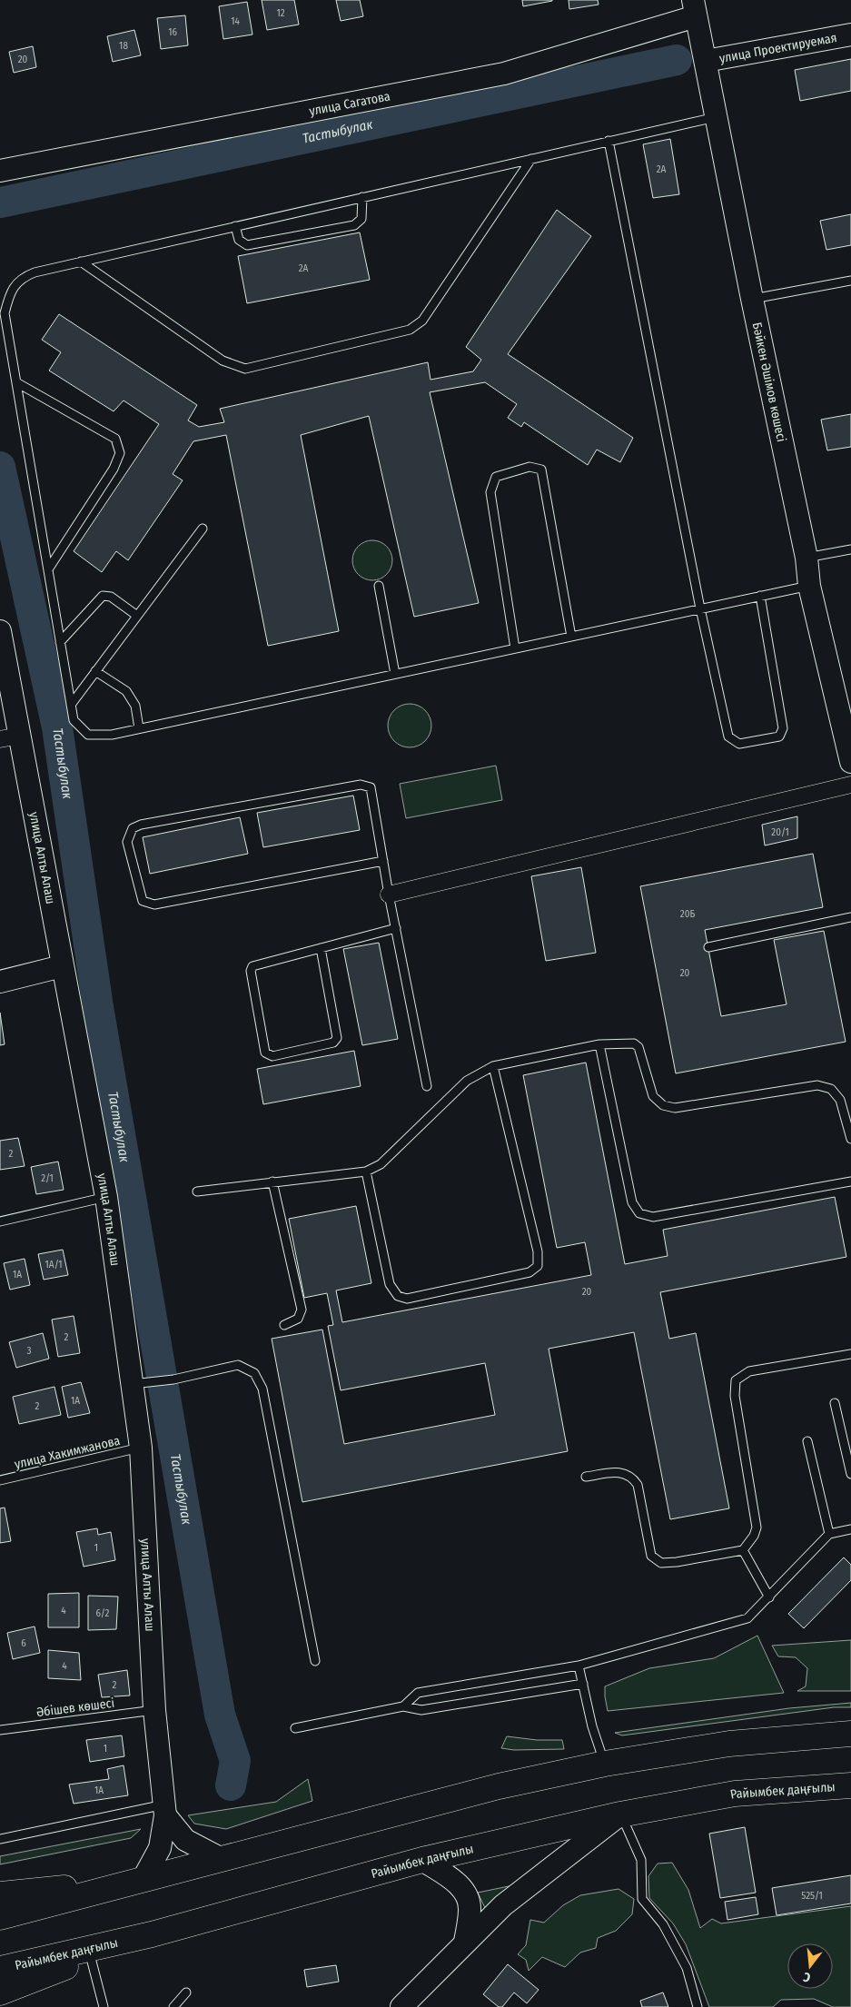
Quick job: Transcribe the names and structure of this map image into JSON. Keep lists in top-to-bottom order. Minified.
{"streets":{"highway":["Райымбек даңғылы"],"street":["улица Проектируемая","улица Сагатова","Бәйкен Әшімов көшесі","улица Алты Алаш"],"lane":["улица Хакимжанова","Әбішев көшесі"]},"crossings":[["улица Проектируемая","Бәйкен Әшімов көшесі"],["улица Сагатова","Бәйкен Әшімов көшесі"],["улица Алты Алаш","улица Хакимжанова"],["улица Алты Алаш","Әбішев көшесі"]],"water":["Тастыбулак"],"house_numbers":["12","14","16","18","20","2А","2А","20/1","20Б","20","2","2/1","1А/1","1А","20","2","3","1А","2","1","4","6/2","6","4","2","1","1А","525/1"],"north":"bottom"}
